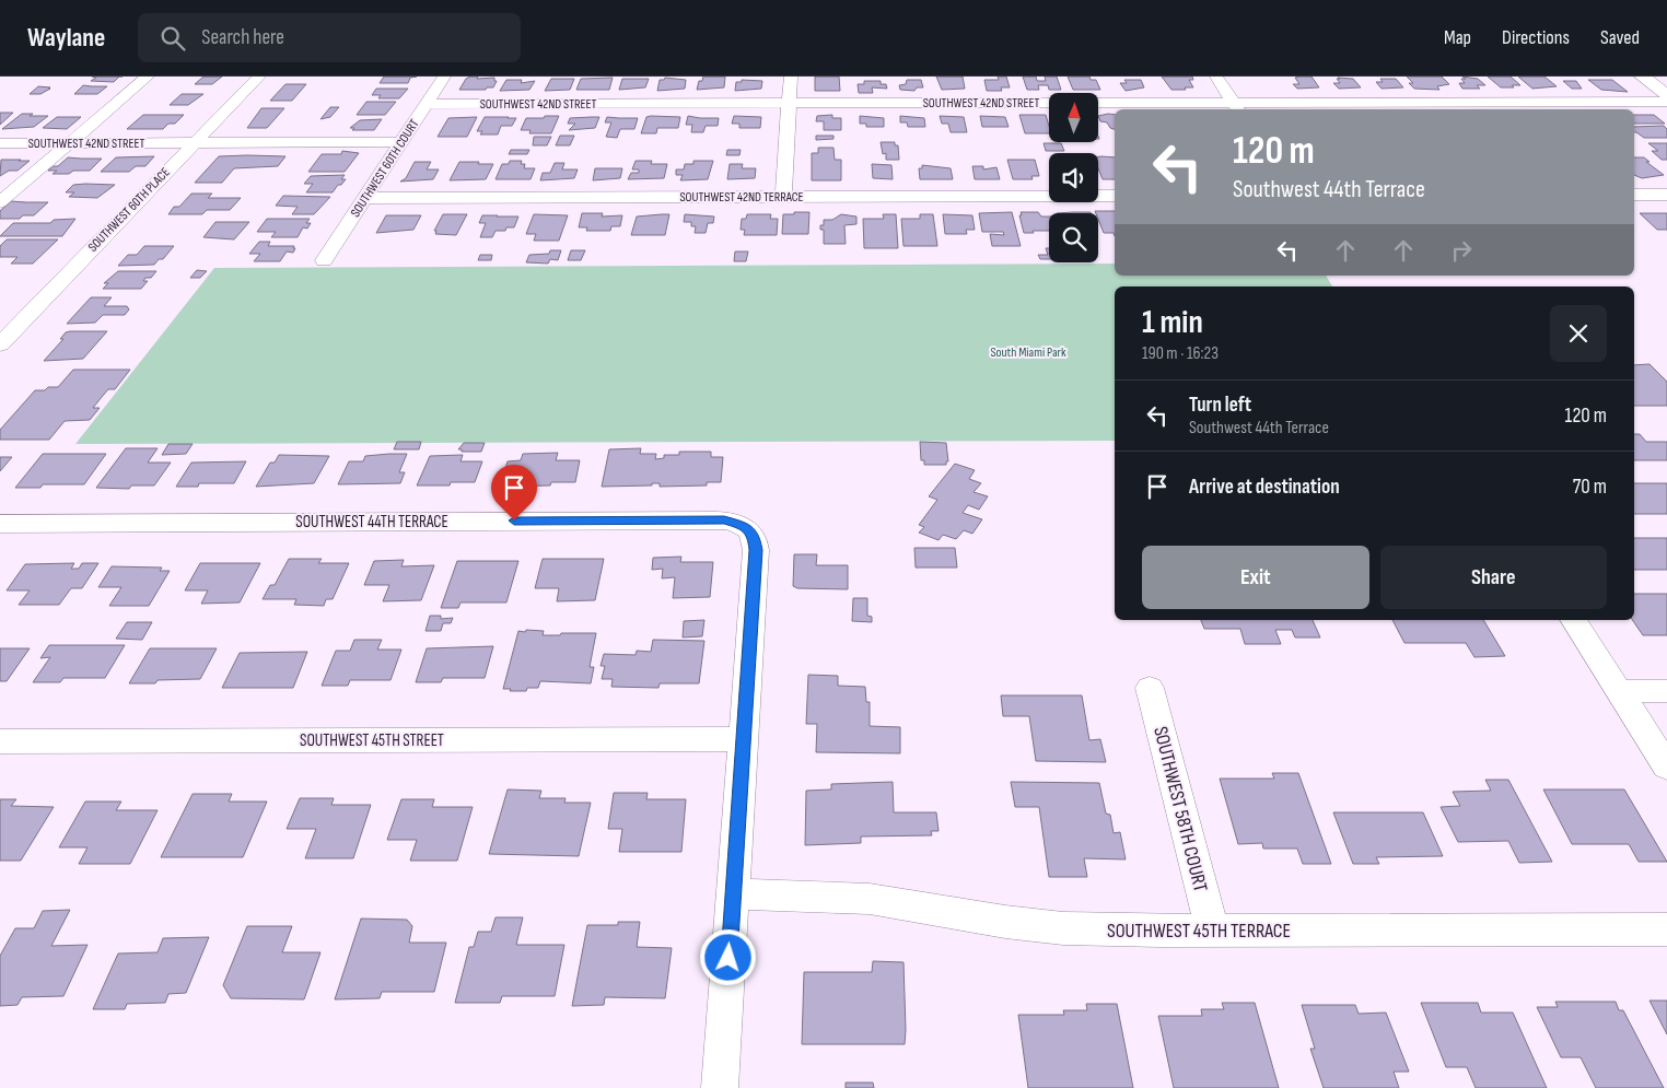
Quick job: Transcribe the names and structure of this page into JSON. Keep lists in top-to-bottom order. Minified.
{"streets":{"street":["SOUTHWEST 42ND STREET","SOUTHWEST 60TH COURT","SOUTHWEST 42ND TERRACE","SOUTHWEST 60TH PLACE","SOUTHWEST 44TH TERRACE","SOUTHWEST 45TH STREET","SOUTHWEST 58TH COURT","SOUTHWEST 45TH TERRACE"]},"crossings":[["SOUTHWEST 42ND STREET","SOUTHWEST 60TH COURT"],["SOUTHWEST 42ND STREET","SOUTHWEST 60TH PLACE"],["SOUTHWEST 60TH COURT","SOUTHWEST 42ND TERRACE"],["SOUTHWEST 44TH TERRACE","SOUTHWEST 45TH STREET"],["SOUTHWEST 58TH COURT","SOUTHWEST 45TH TERRACE"]],"parks":["South Miami Park"],"north":"top","page":{"header":"Waylane","search":"Search here","nav":["Map","Directions","Saved"],"turn":["120 m","Southwest 44th Terrace"],"heading":["1 min","190 m · 16:23"],"list":[{"name":"Turn left","note":"Southwest 44th Terrace","value":"120 m"},{"name":"Arrive at destination","value":"70 m"}],"buttons":["Exit","Share"]}}
